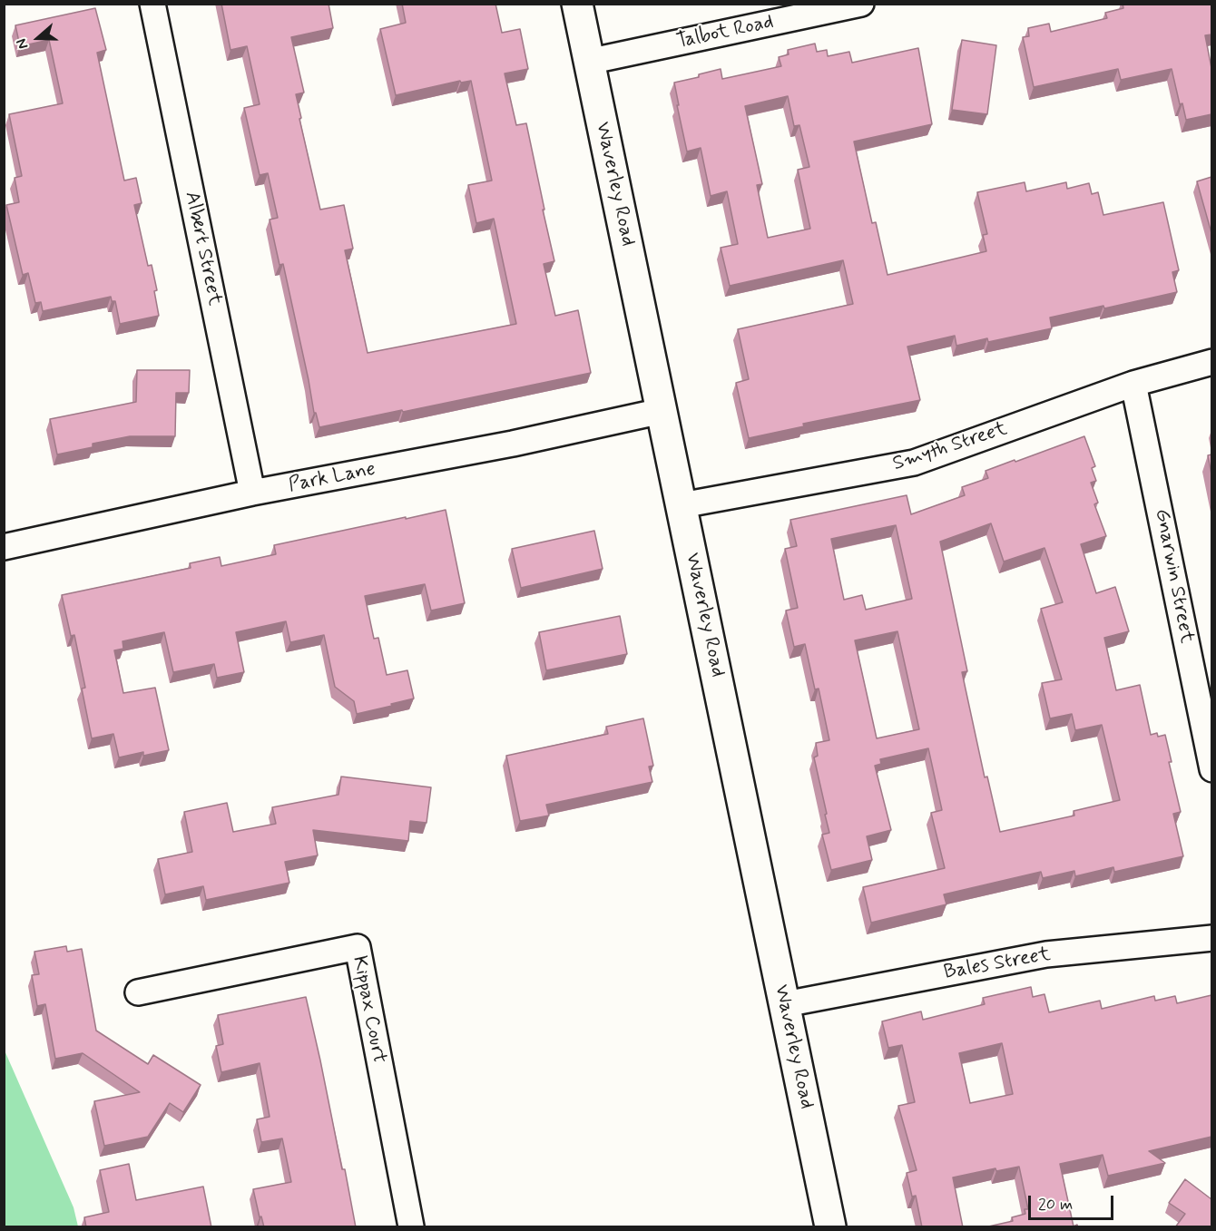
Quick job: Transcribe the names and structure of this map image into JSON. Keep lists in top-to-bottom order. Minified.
{"streets":{"main road":["Waverley Road"],"street":["Talbot Road","Albert Street","Smyth Street","Park Lane","Gnarwin Street","Bales Street","Kippax Court"]},"crossings":[["Talbot Road","Waverley Road"],["Waverley Road","Smyth Street"],["Waverley Road","Park Lane"],["Waverley Road","Bales Street"],["Albert Street","Park Lane"],["Smyth Street","Gnarwin Street"]],"scale_bar":"20 m","north":"left"}
